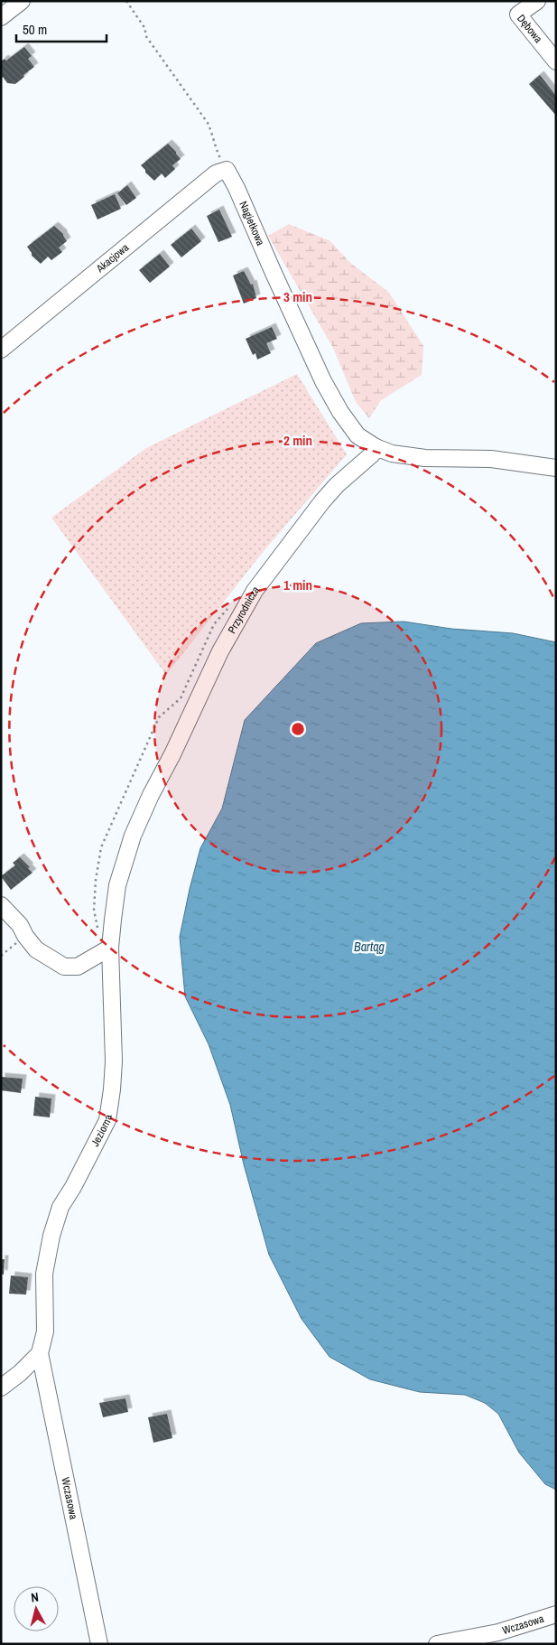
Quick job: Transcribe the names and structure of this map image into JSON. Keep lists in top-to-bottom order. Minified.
{"streets":{"street":["Dębowa","Nagietkowa","Akacjowa","Przyrodnicza","Jeziorna","Wczasowa"]},"crossings":[["Nagietkowa","Akacjowa"],["Nagietkowa","Przyrodnicza"],["Przyrodnicza","Jeziorna"],["Jeziorna","Wczasowa"]],"water":["Bartąg"],"scale_bar":"50 m","north":"top","rings":["3 min","2 min","1 min"]}
